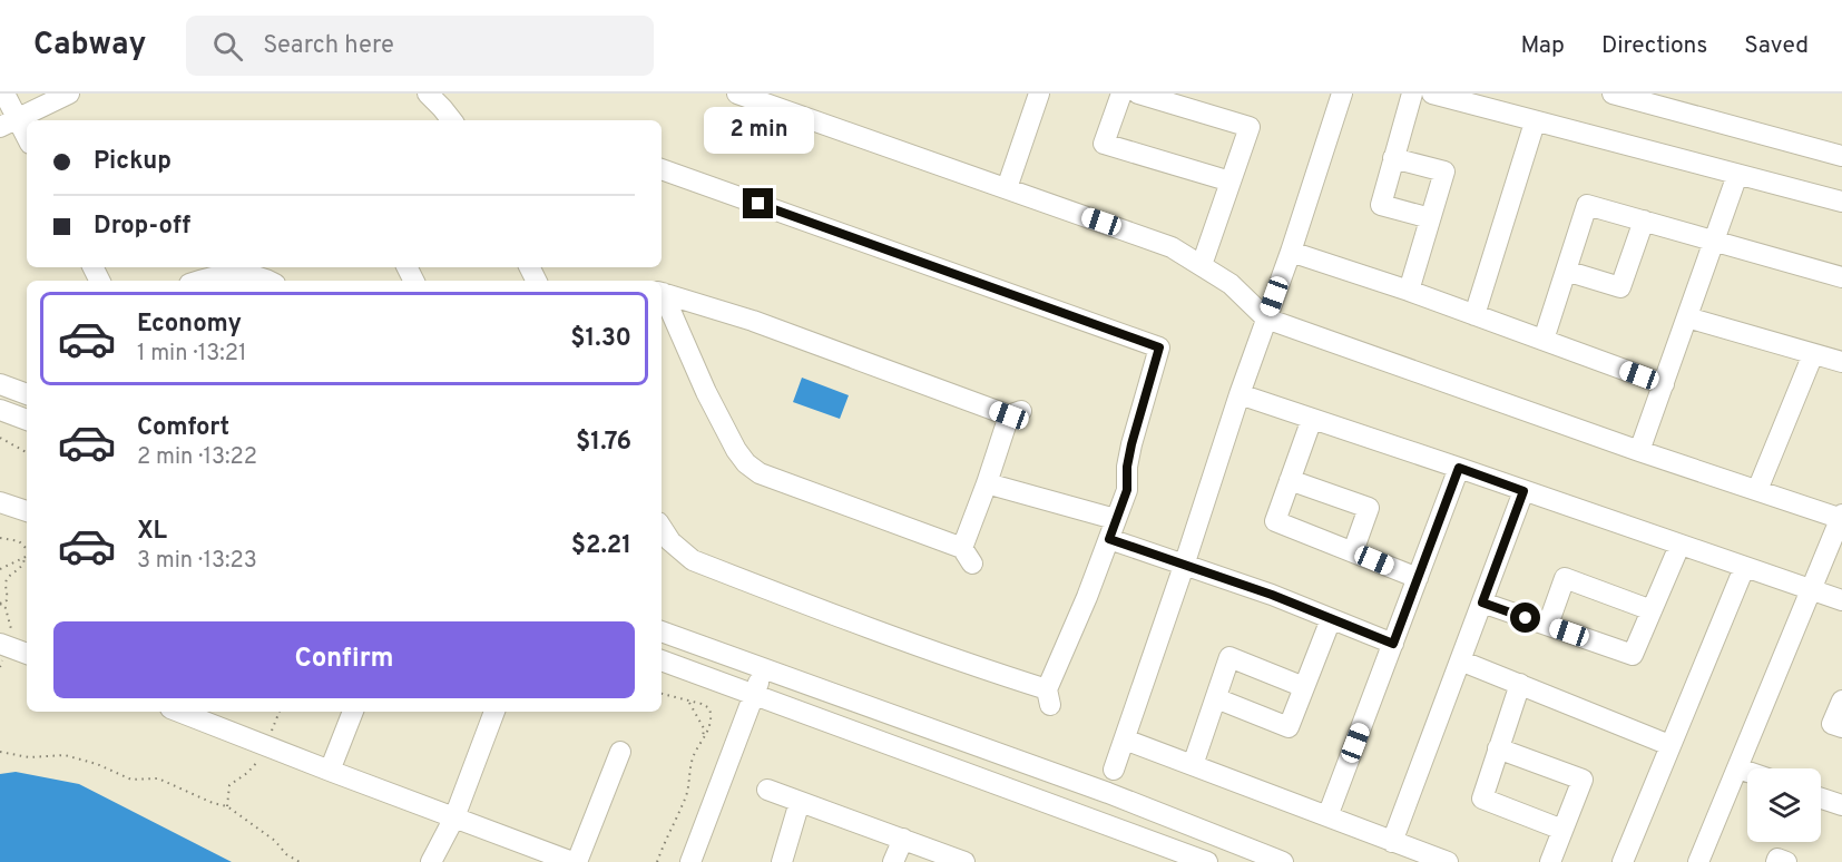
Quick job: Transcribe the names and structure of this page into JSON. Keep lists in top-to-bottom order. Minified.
{"page":{"header":"Cabway","search":"Search here","nav":["Map","Directions","Saved"],"bubble":"2 min","banner":["Pickup","Drop-off"],"list":[{"name":"Economy","note":"1 min · 13:21","value":"$1.30"},{"name":"Comfort","note":"2 min · 13:22","value":"$1.76"},{"name":"XL","note":"3 min · 13:23","value":"$2.21"}],"buttons":"Confirm"}}
